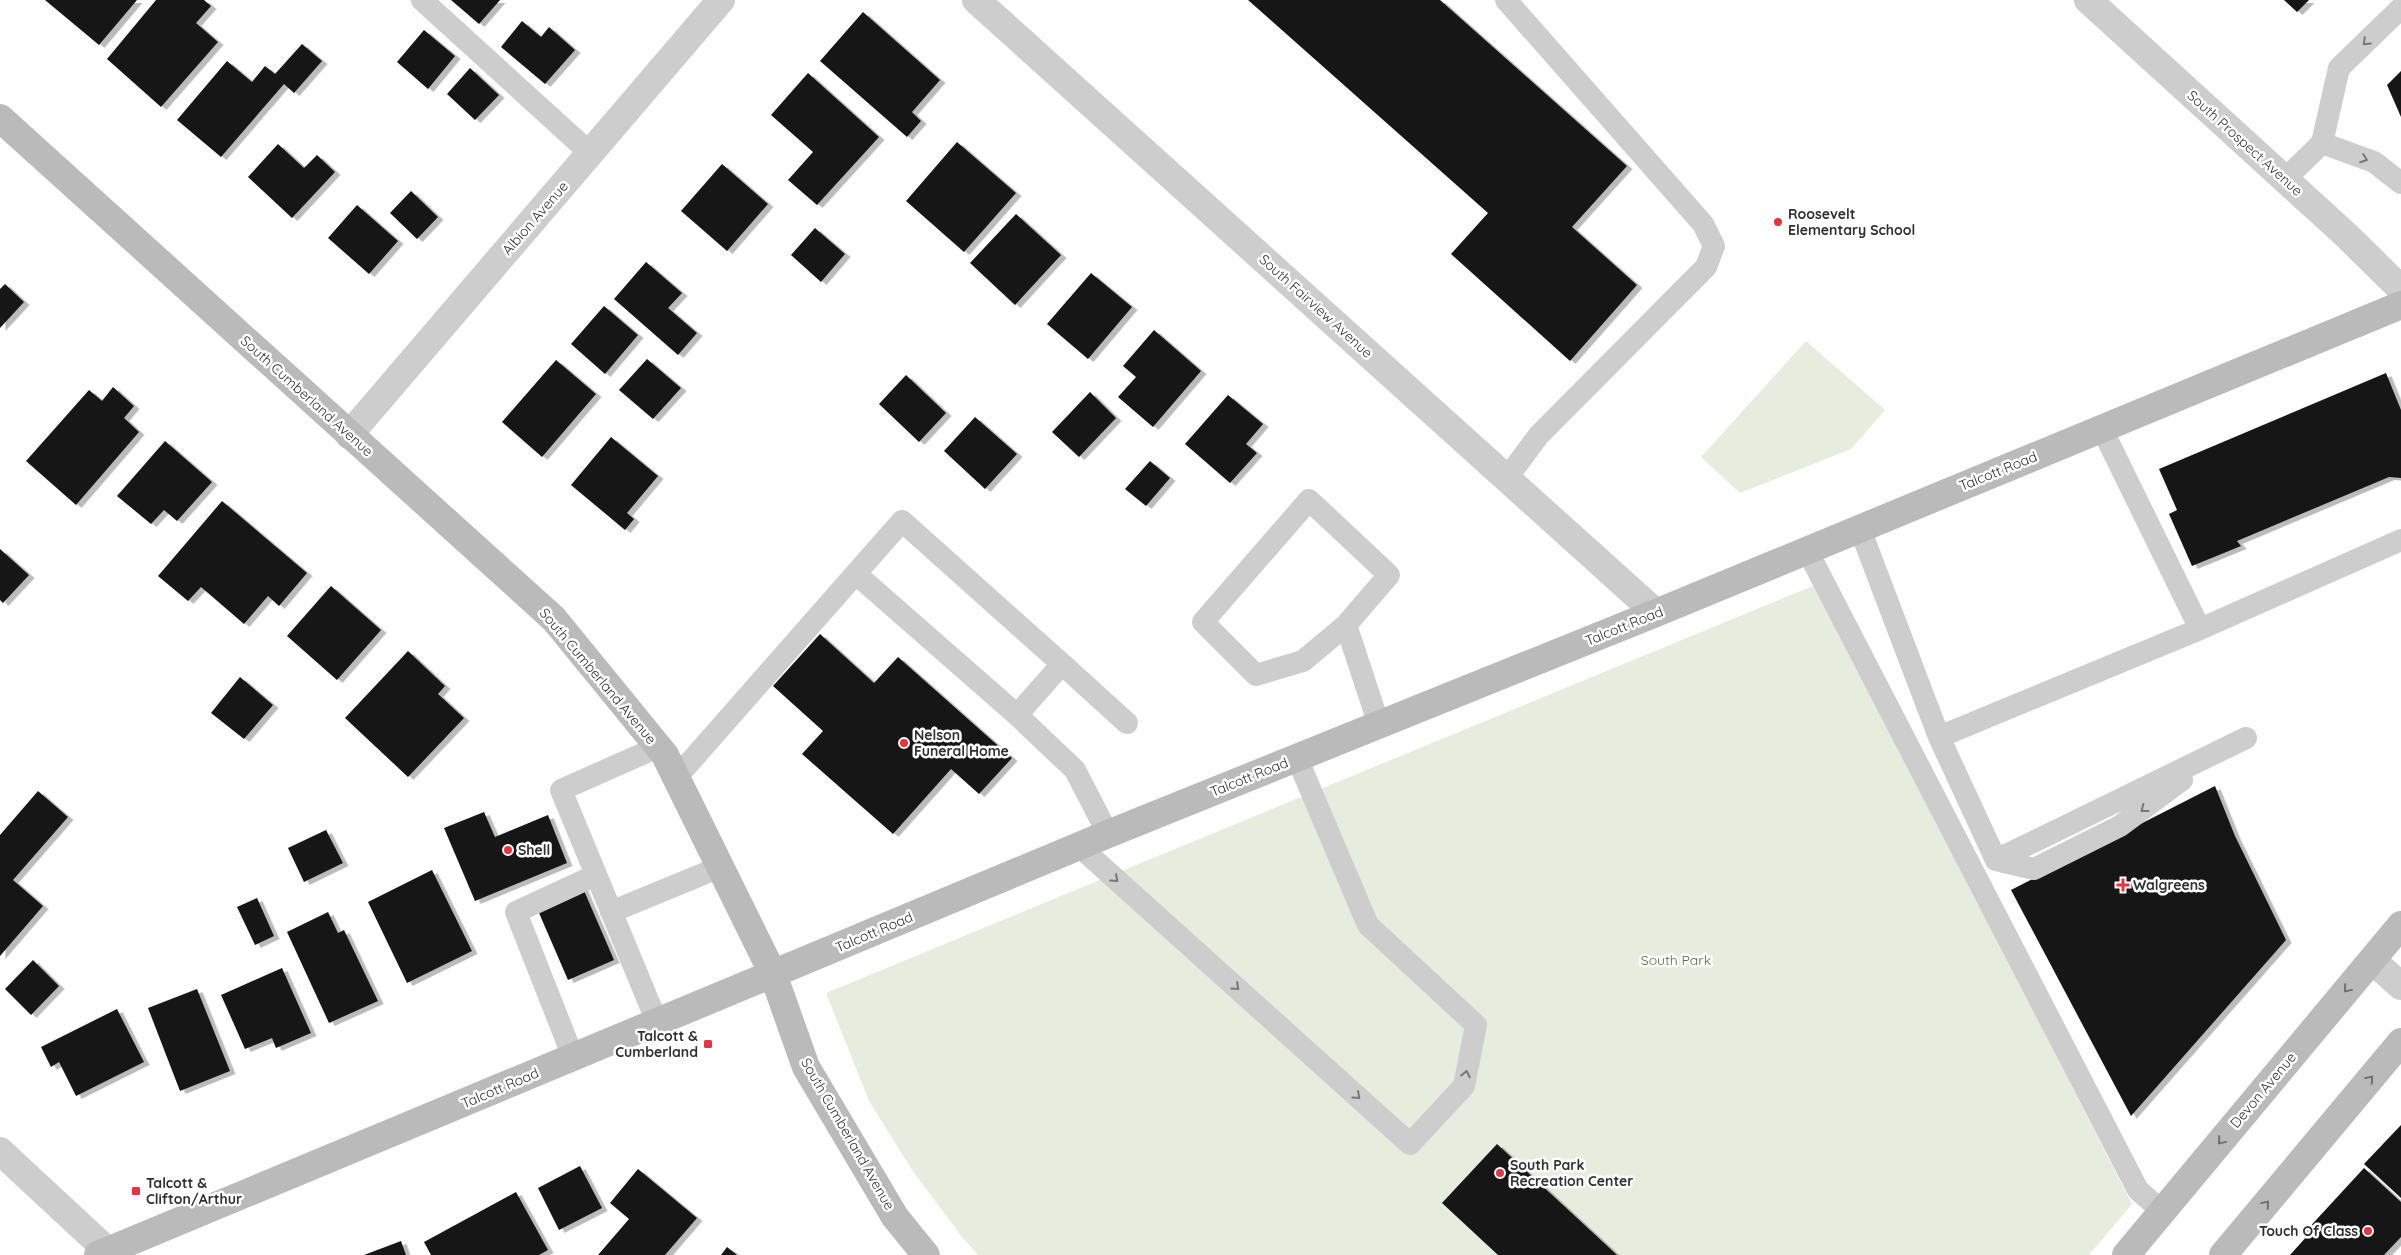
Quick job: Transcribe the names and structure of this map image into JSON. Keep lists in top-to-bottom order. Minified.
{"streets":{"street":["South Prospect Avenue","Albion Avenue","South Fairview Avenue","South Cumberland Avenue","Talcott Road","Devon Avenue"]},"crossings":[["Albion Avenue","South Cumberland Avenue"],["South Fairview Avenue","Talcott Road"],["South Cumberland Avenue","Talcott Road"]],"parks":["South Park"],"places":{"other":["Roosevelt Elementary School","Nelson Funeral Home","Shell","South Park Recreation Center","Touch Of Class"],"health":["Walgreens"],"transit":["Talcott & Cumberland","Talcott & Clifton/Arthur"]}}
